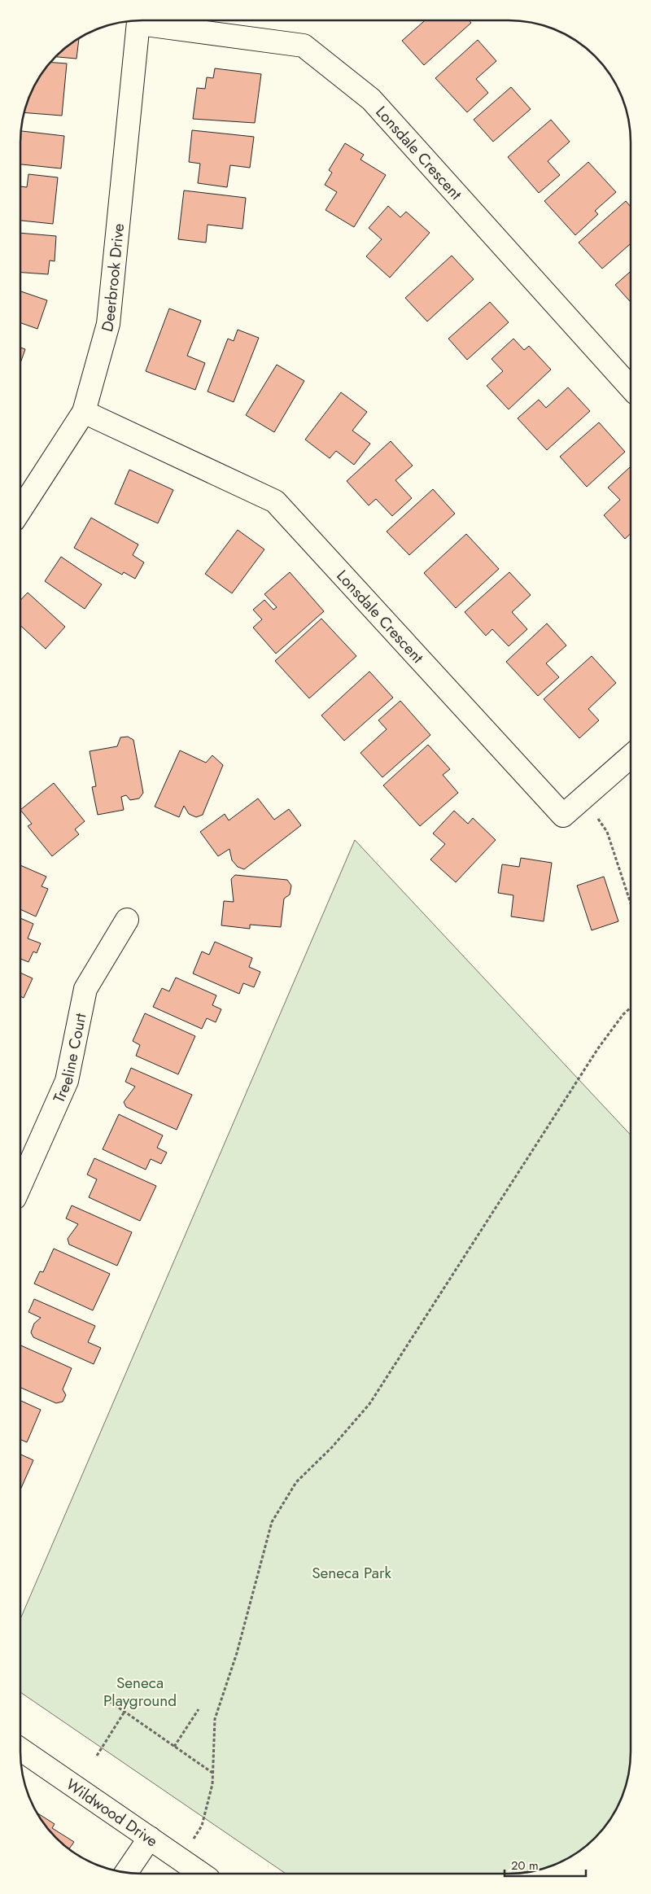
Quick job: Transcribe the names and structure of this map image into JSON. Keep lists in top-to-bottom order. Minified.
{"streets":{"street":["Lonsdale Crescent","Deerbrook Drive","Treeline Court","Wildwood Drive"]},"crossings":[["Lonsdale Crescent","Deerbrook Drive"]],"parks":["Seneca Park","Seneca Playground"],"scale_bar":"20 m"}
